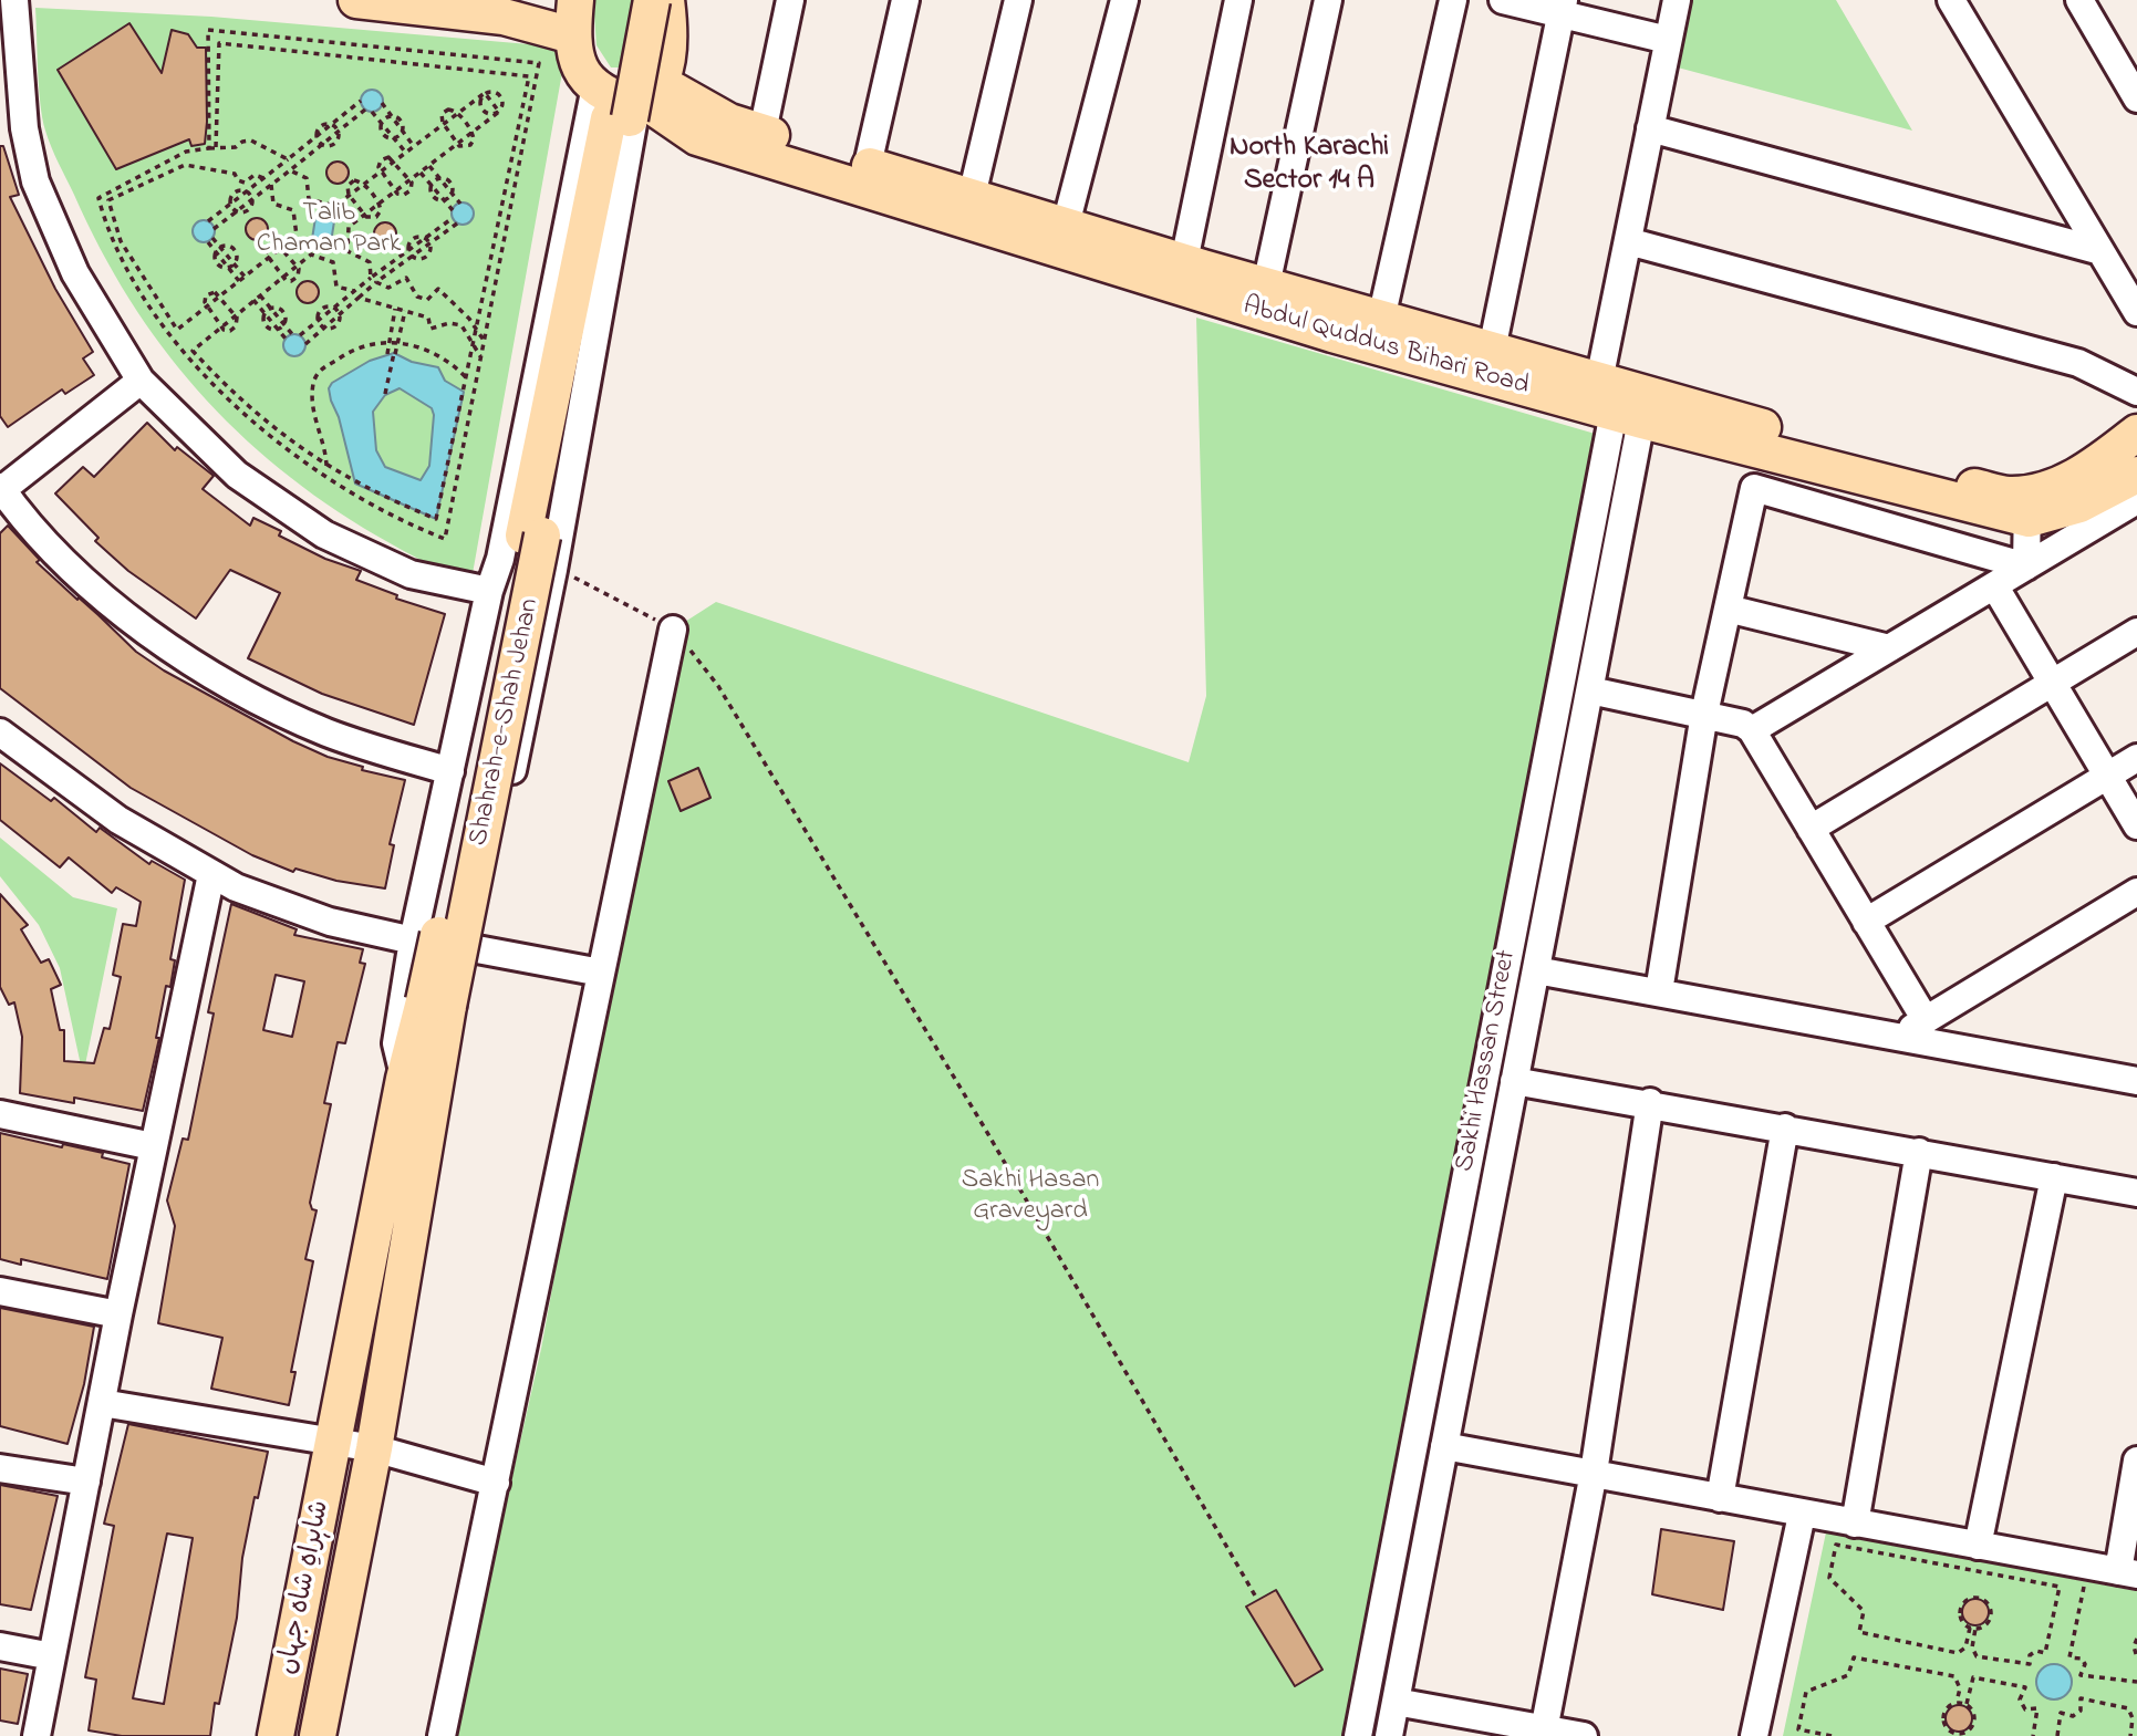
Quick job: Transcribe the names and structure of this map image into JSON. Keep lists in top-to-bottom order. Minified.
{"streets":{"main road":["Abdul Quddus Bihari Road","Shahrah-e-Shah Jehan","شاہراہِ شاہ جہاں"],"street":["Sakhi Hassan Street"]},"crossings":[["Abdul Quddus Bihari Road","Sakhi Hassan Street"],["Shahrah-e-Shah Jehan","شاہراہِ شاہ جہاں"]],"districts":["North Karachi Sector 14 A"],"parks":["Talib Chaman Park","Sakhi Hasan Graveyard"]}
